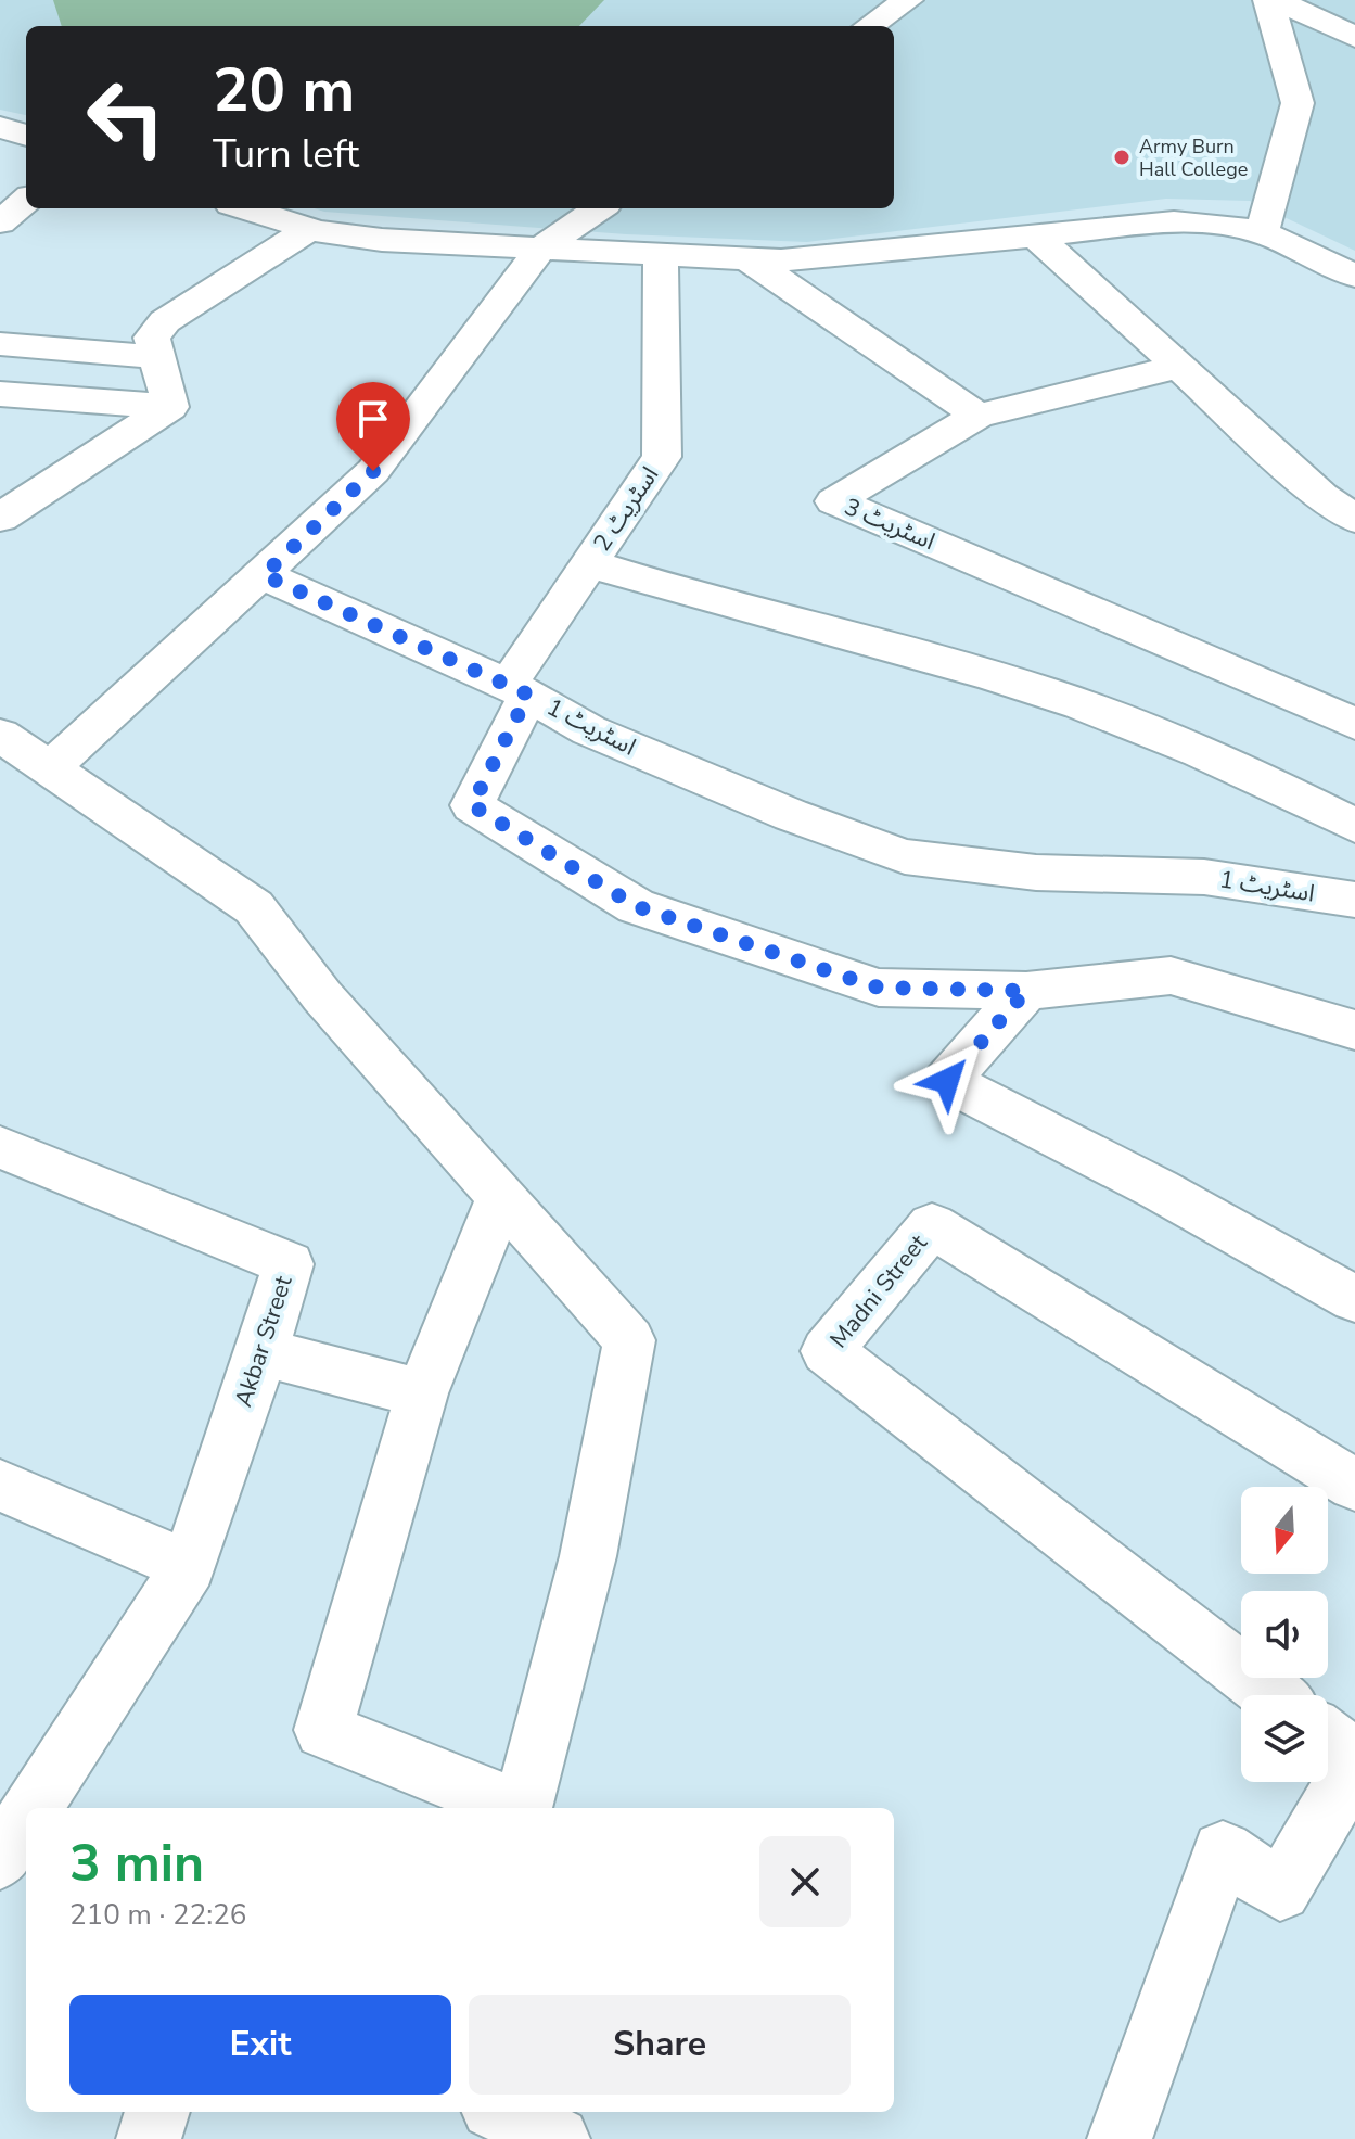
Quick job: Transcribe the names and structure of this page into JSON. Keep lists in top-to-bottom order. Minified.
{"streets":{"street":["اسٹریٹ 2","اسٹریٹ 3","اسٹریٹ 1","Madni Street","Akbar Street"]},"crossings":[["اسٹریٹ 2","اسٹریٹ 1"]],"places":["Army Burn Hall College"],"north":"bottom","page":{"turn":["20 m","Turn left"],"heading":["3 min","210 m · 22:26"],"buttons":["Exit","Share"]}}
